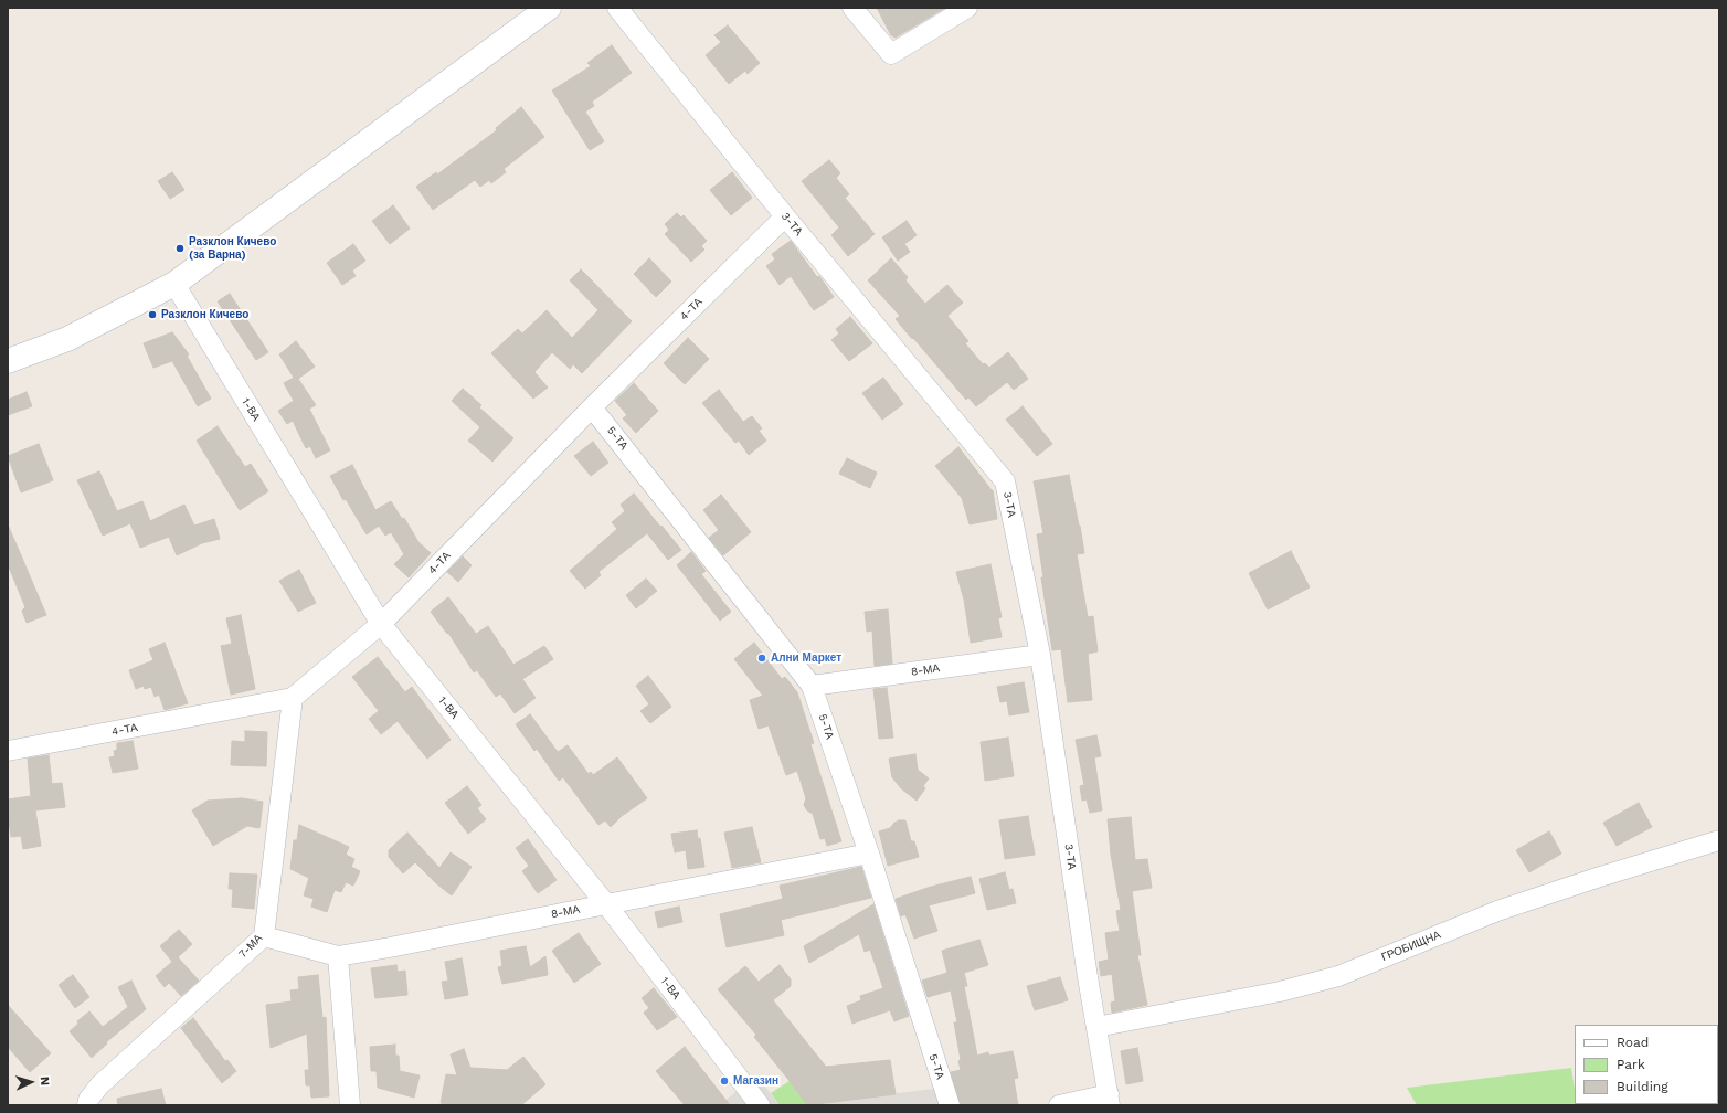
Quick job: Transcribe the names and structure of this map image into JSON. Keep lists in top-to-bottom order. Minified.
{"streets":{"street":["3-ТА","4-ТА","1-ВА","5-ТА","8-МА","7-МА","ГРОБИЩНА"]},"crossings":[["3-ТА","4-ТА"],["3-ТА","8-МА"],["3-ТА","ГРОБИЩНА"],["4-ТА","1-ВА"],["4-ТА","5-ТА"],["4-ТА","7-МА"],["1-ВА","8-МА"],["5-ТА","8-МА"],["8-МА","7-МА"]],"places":["Разклон Кичево (за Варна)","Разклон Кичево","Ални Маркет","Магазин"],"legend":["Road","Park","Building"],"north":"right"}
